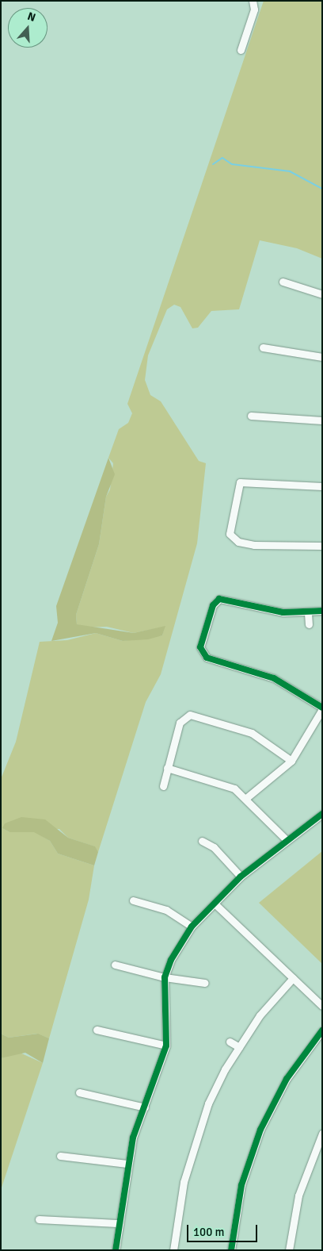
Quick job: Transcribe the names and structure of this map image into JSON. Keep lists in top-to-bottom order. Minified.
{"scale_bar":"100 m","north":"top"}
